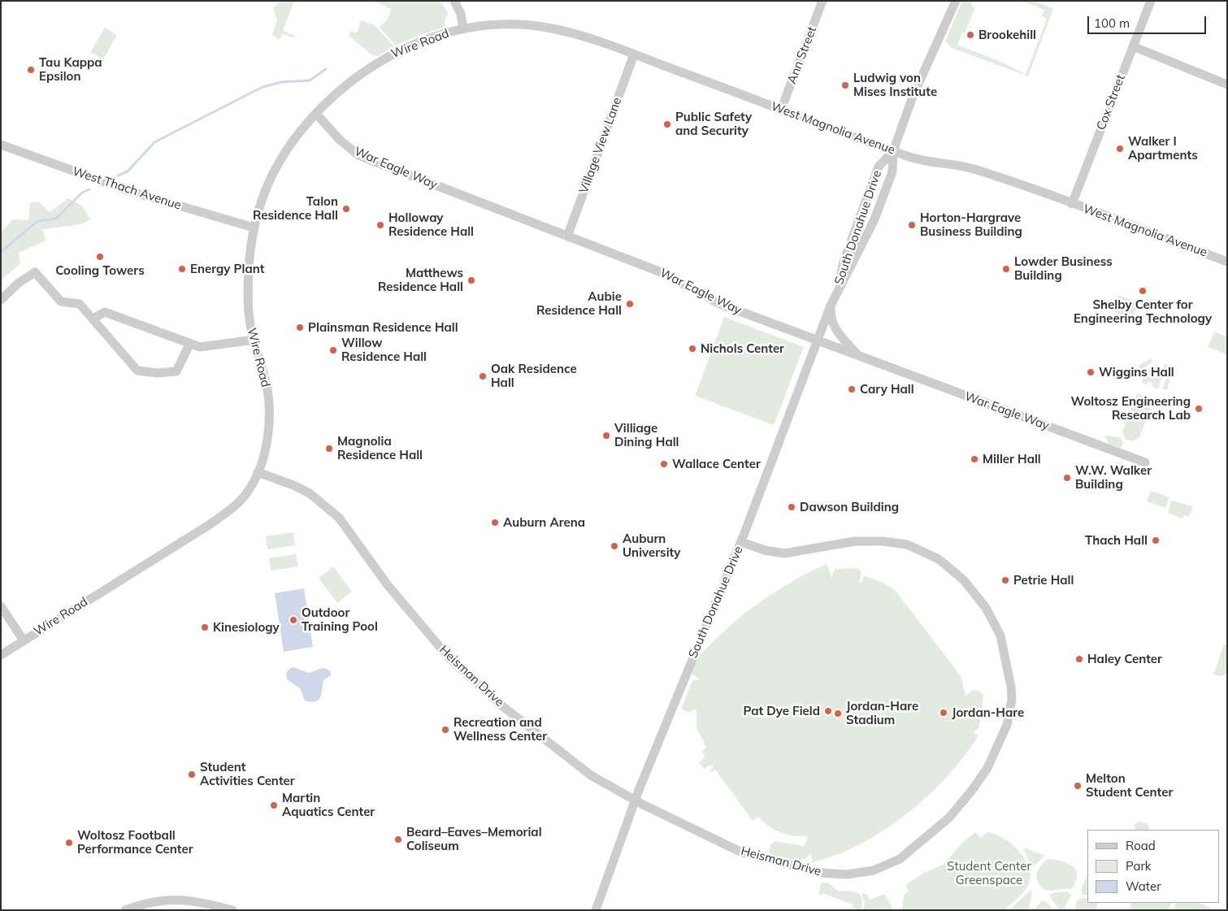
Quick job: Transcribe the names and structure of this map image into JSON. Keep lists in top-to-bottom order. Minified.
{"streets":{"street":["Wire Road","Ann Street","Cox Street","West Magnolia Avenue","Village View Lane","War Eagle Way","West Thach Avenue","South Donahue Drive","Heisman Drive"]},"crossings":[["Wire Road","West Magnolia Avenue"],["Wire Road","War Eagle Way"],["Wire Road","West Thach Avenue"],["Wire Road","Heisman Drive"],["Ann Street","West Magnolia Avenue"],["Cox Street","West Magnolia Avenue"],["West Magnolia Avenue","Village View Lane"],["West Magnolia Avenue","South Donahue Drive"],["Village View Lane","War Eagle Way"],["War Eagle Way","South Donahue Drive"],["South Donahue Drive","Heisman Drive"]],"parks":["Student Center Greenspace"],"places":["Brookehill","Tau Kappa Epsilon","Ludwig von Mises Institute","Public Safety and Security","Walker I Apartments","Talon Residence Hall","Holloway Residence Hall","Horton-Hargrave Business Building","Cooling Towers","Energy Plant","Lowder Business Building","Matthews Residence Hall","Shelby Center for Engineering Technology","Aubie Residence Hall","Plainsman Residence Hall","Nichols Center","Willow Residence Hall","Wiggins Hall","Oak Residence Hall","Cary Hall","Woltosz Engineering Research Lab","Villiage Dining Hall","Magnolia Residence Hall","Miller Hall","Wallace Center","W.W. Walker Building","Dawson Building","Auburn Arena","Thach Hall","Auburn University","Petrie Hall","Outdoor Training Pool","Kinesiology","Haley Center","Pat Dye Field","Jordan-Hare","Jordan-Hare Stadium","Recreation and Wellness Center","Student Activities Center","Melton Student Center","Martin Aquatics Center","Beard–Eaves–Memorial Coliseum","Woltosz Football Performance Center"],"legend":["Road","Park","Water"],"scale_bar":"100 m"}
